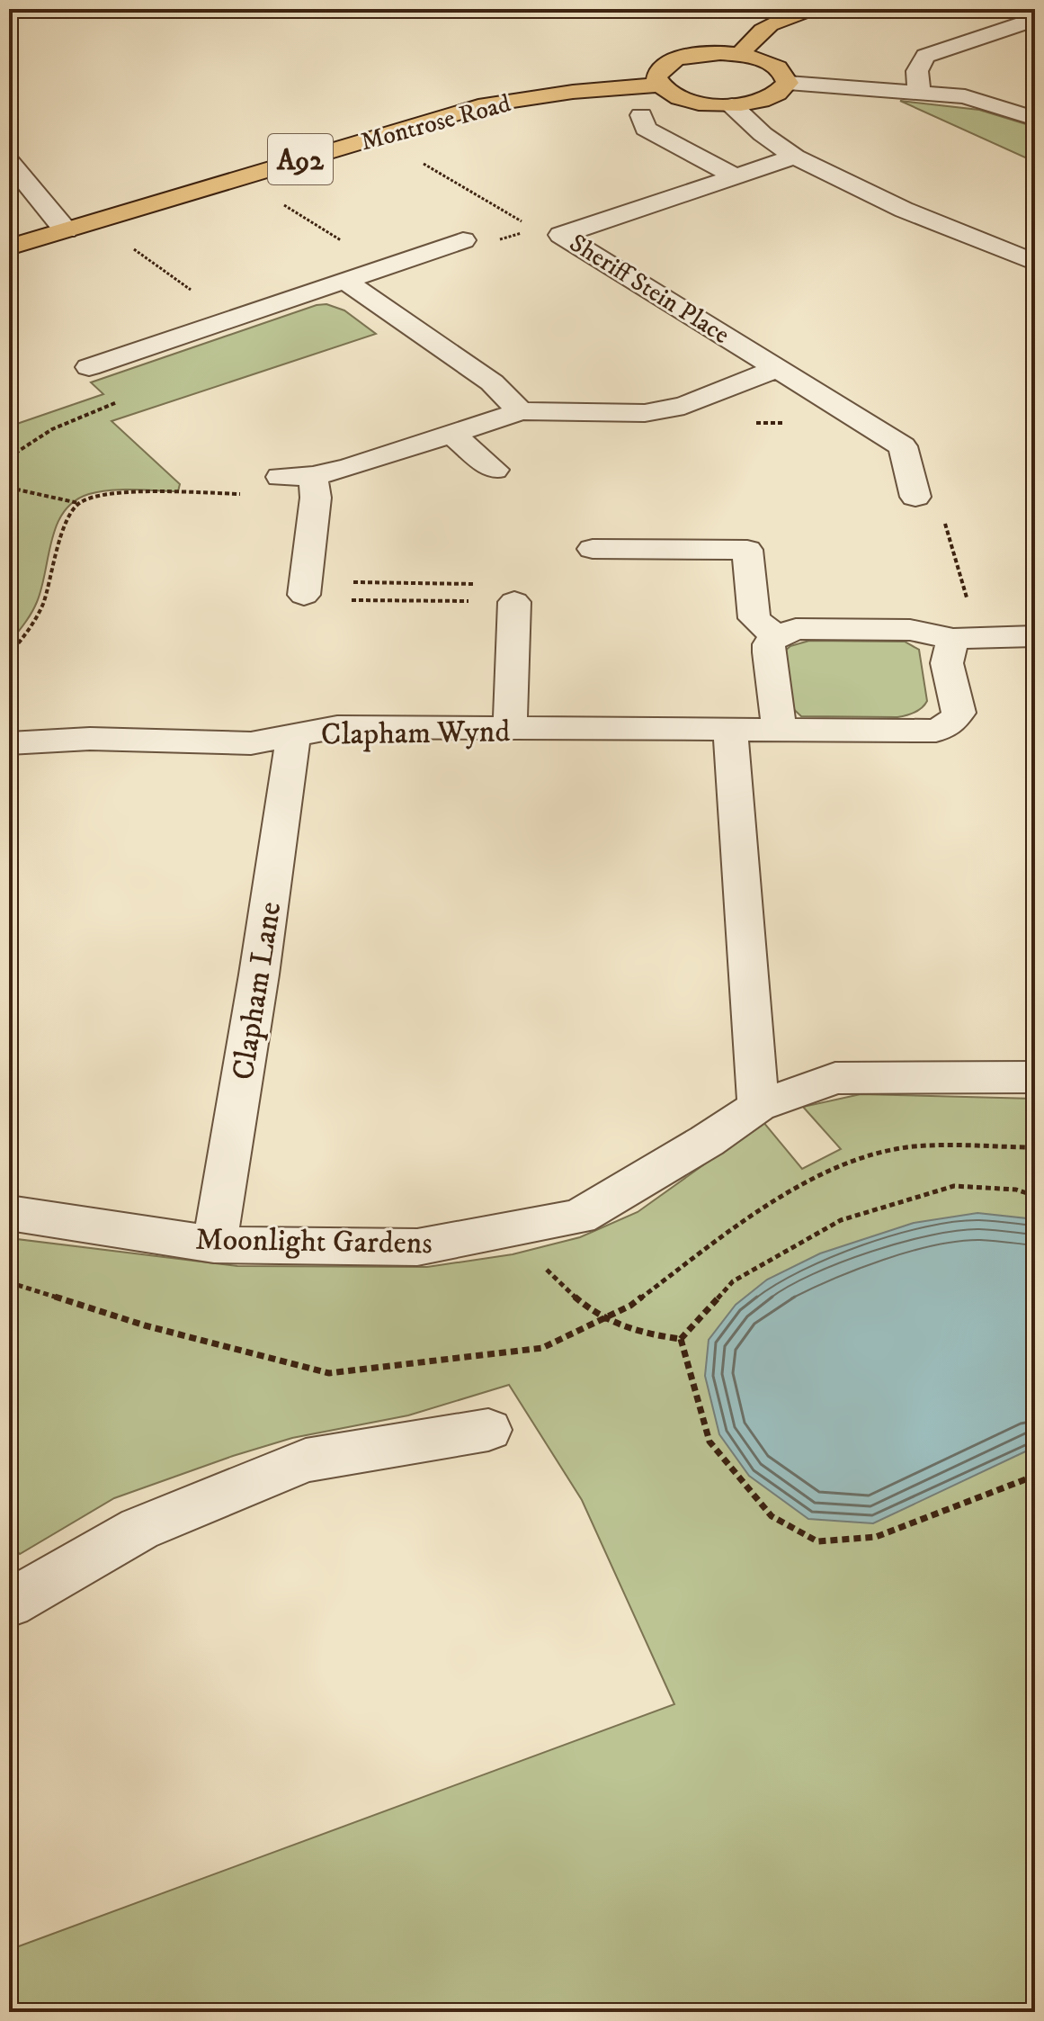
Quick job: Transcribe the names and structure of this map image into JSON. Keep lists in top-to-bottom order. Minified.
{"streets":{"main road":["Montrose Road","A92"],"street":["Sheriff Stein Place","Clapham Wynd","Clapham Lane","Moonlight Gardens"]},"crossings":[["Clapham Wynd","Clapham Lane"],["Clapham Lane","Moonlight Gardens"]]}
